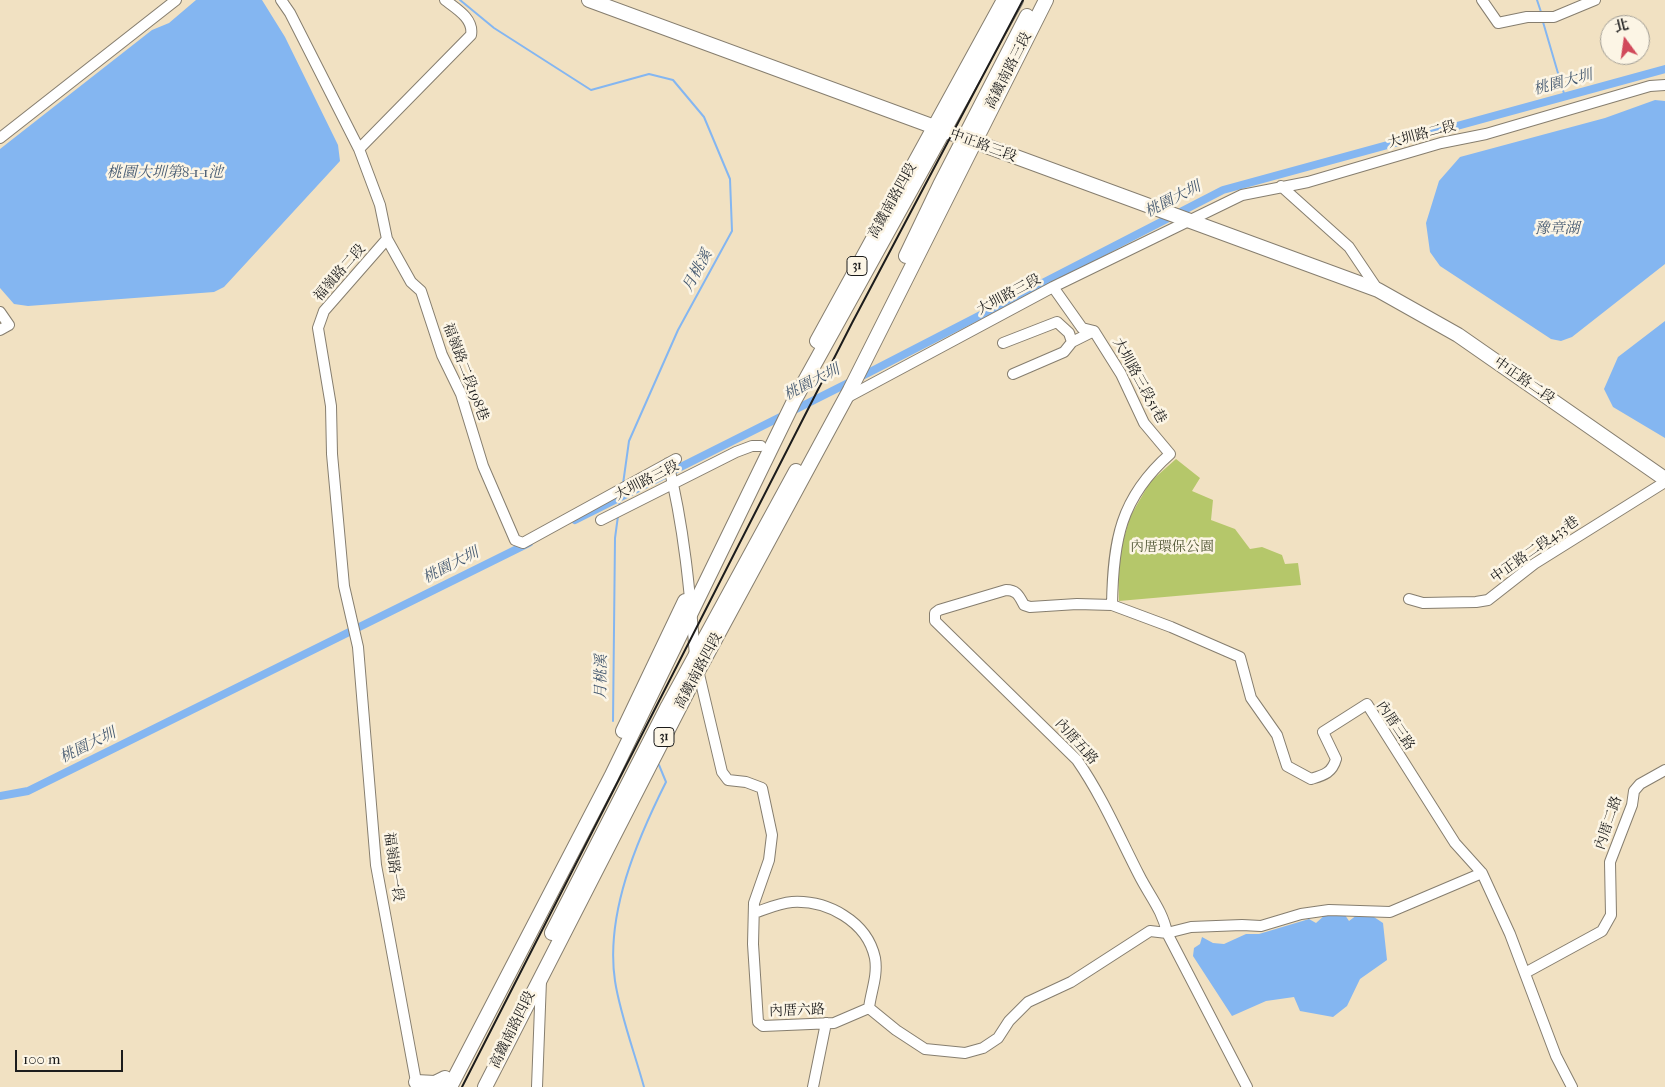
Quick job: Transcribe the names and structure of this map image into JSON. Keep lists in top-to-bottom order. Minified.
{"streets":{"main road":["高鐵南路三段","中正路三段","高鐵南路四段","31","中正路二段"],"street":["大圳路二段","福嶺路二段","大圳路三段","福嶺路二段198巷","大圳路三段51巷","中正路二段433巷","內厝三路","內厝五路","內厝二路","福嶺路一段","內厝六路"]},"crossings":[["高鐵南路三段","中正路三段"],["高鐵南路三段","高鐵南路四段"],["高鐵南路三段","31"],["大圳路二段","中正路三段"],["大圳路二段","大圳路三段"],["中正路三段","高鐵南路四段"],["中正路三段","31"],["中正路三段","大圳路三段"],["中正路三段","中正路二段"],["高鐵南路四段","31"],["高鐵南路四段","大圳路三段"],["高鐵南路四段","內厝六路"],["31","大圳路三段"],["福嶺路二段","福嶺路二段198巷"],["福嶺路二段","福嶺路一段"],["大圳路三段","福嶺路二段198巷"],["大圳路三段","大圳路三段51巷"],["大圳路三段51巷","內厝三路"],["大圳路三段51巷","內厝五路"],["中正路二段","中正路二段433巷"],["內厝三路","內厝五路"],["內厝三路","內厝二路"]],"water":["桃園大圳","桃園大圳第8-1-1池","豫章湖","月桃溪"],"parks":["內厝環保公園"],"scale_bar":"100 m","north":"top"}
